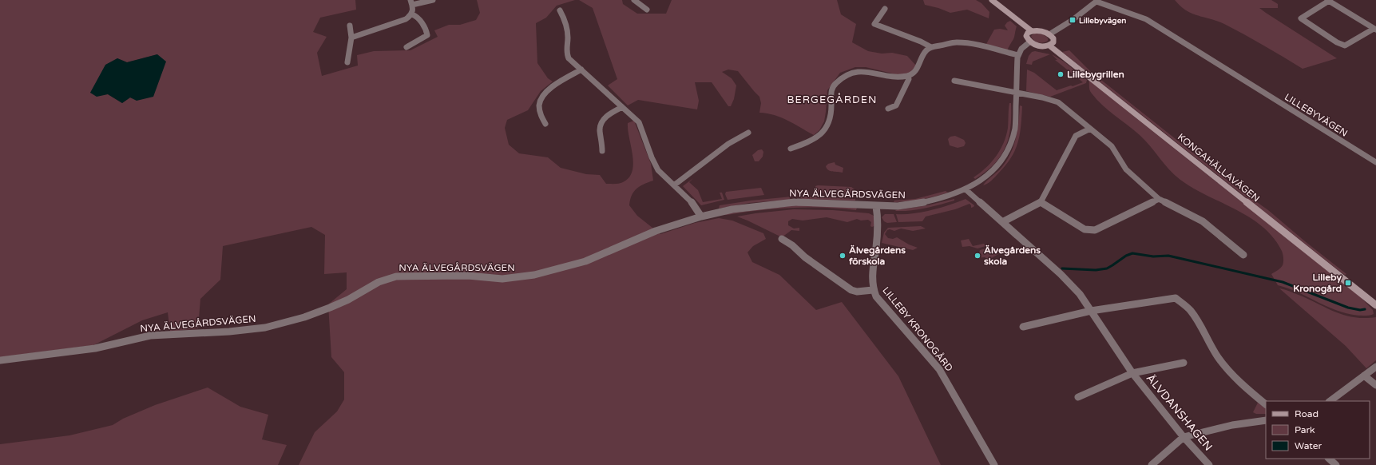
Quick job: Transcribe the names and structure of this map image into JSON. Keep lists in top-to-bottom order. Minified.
{"streets":{"street":["LILLEBYVÄGEN","KONGAHÄLLAVÄGEN","NYA ÄLVEGÅRDSVÄGEN","LILLEBY KRONOGÅRD","ÄLVDANSHAGEN"]},"crossings":[["NYA ÄLVEGÅRDSVÄGEN","LILLEBY KRONOGÅRD"],["NYA ÄLVEGÅRDSVÄGEN","ÄLVDANSHAGEN"]],"districts":["BERGEGÅRDEN"],"places":{"transit":["Lillebyvägen","Lilleby Kronogård"],"other":["Lillebygrillen","Älvegårdens förskola","Älvegårdens skola"]},"legend":["Road","Park","Water"]}
